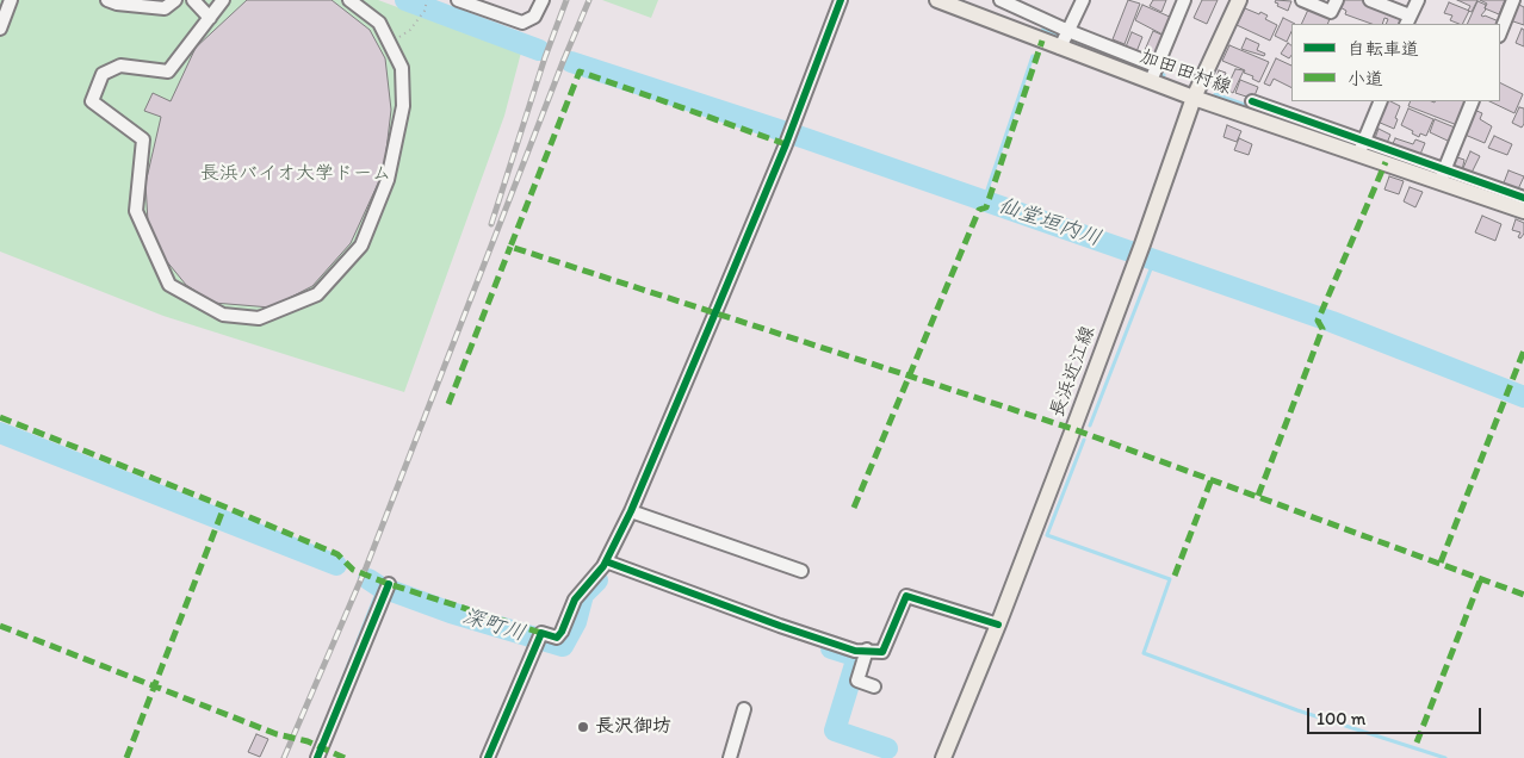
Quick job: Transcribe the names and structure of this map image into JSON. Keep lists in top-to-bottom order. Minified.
{"streets":{"main road":["加田田村線","長浜近江線"]},"crossings":[["加田田村線","長浜近江線"]],"water":["仙堂垣内川","深町川"],"parks":["長浜バイオ大学ドーム"],"places":["長沢御坊"],"legend":["自転車道","小道"],"scale_bar":"100 m"}
